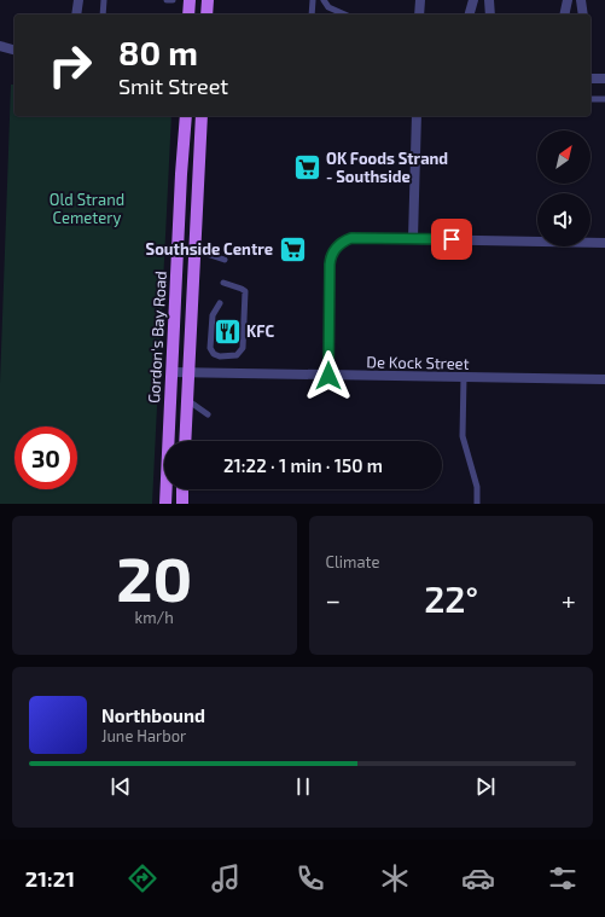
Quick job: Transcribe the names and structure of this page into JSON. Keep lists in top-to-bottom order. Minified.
{"streets":{"main road":["Gordon's Bay Road"],"street":["De Kock Street"]},"crossings":[["Gordon's Bay Road","De Kock Street"]],"parks":["Old Strand Cemetery"],"places":{"supermarket":["OK Foods Strand - Southside","Southside Centre"],"restaurant":["KFC"]},"north":"top right","page":{"turn":["80 m","Smit Street"],"limit":"30","trip":"21:22 · 1 min · 150 m","tile":[["20","km/h"],"Climate"],"heat":["−","22°","+"],"song":["Northbound","June Harbor"],"tabs":"21:21"}}
